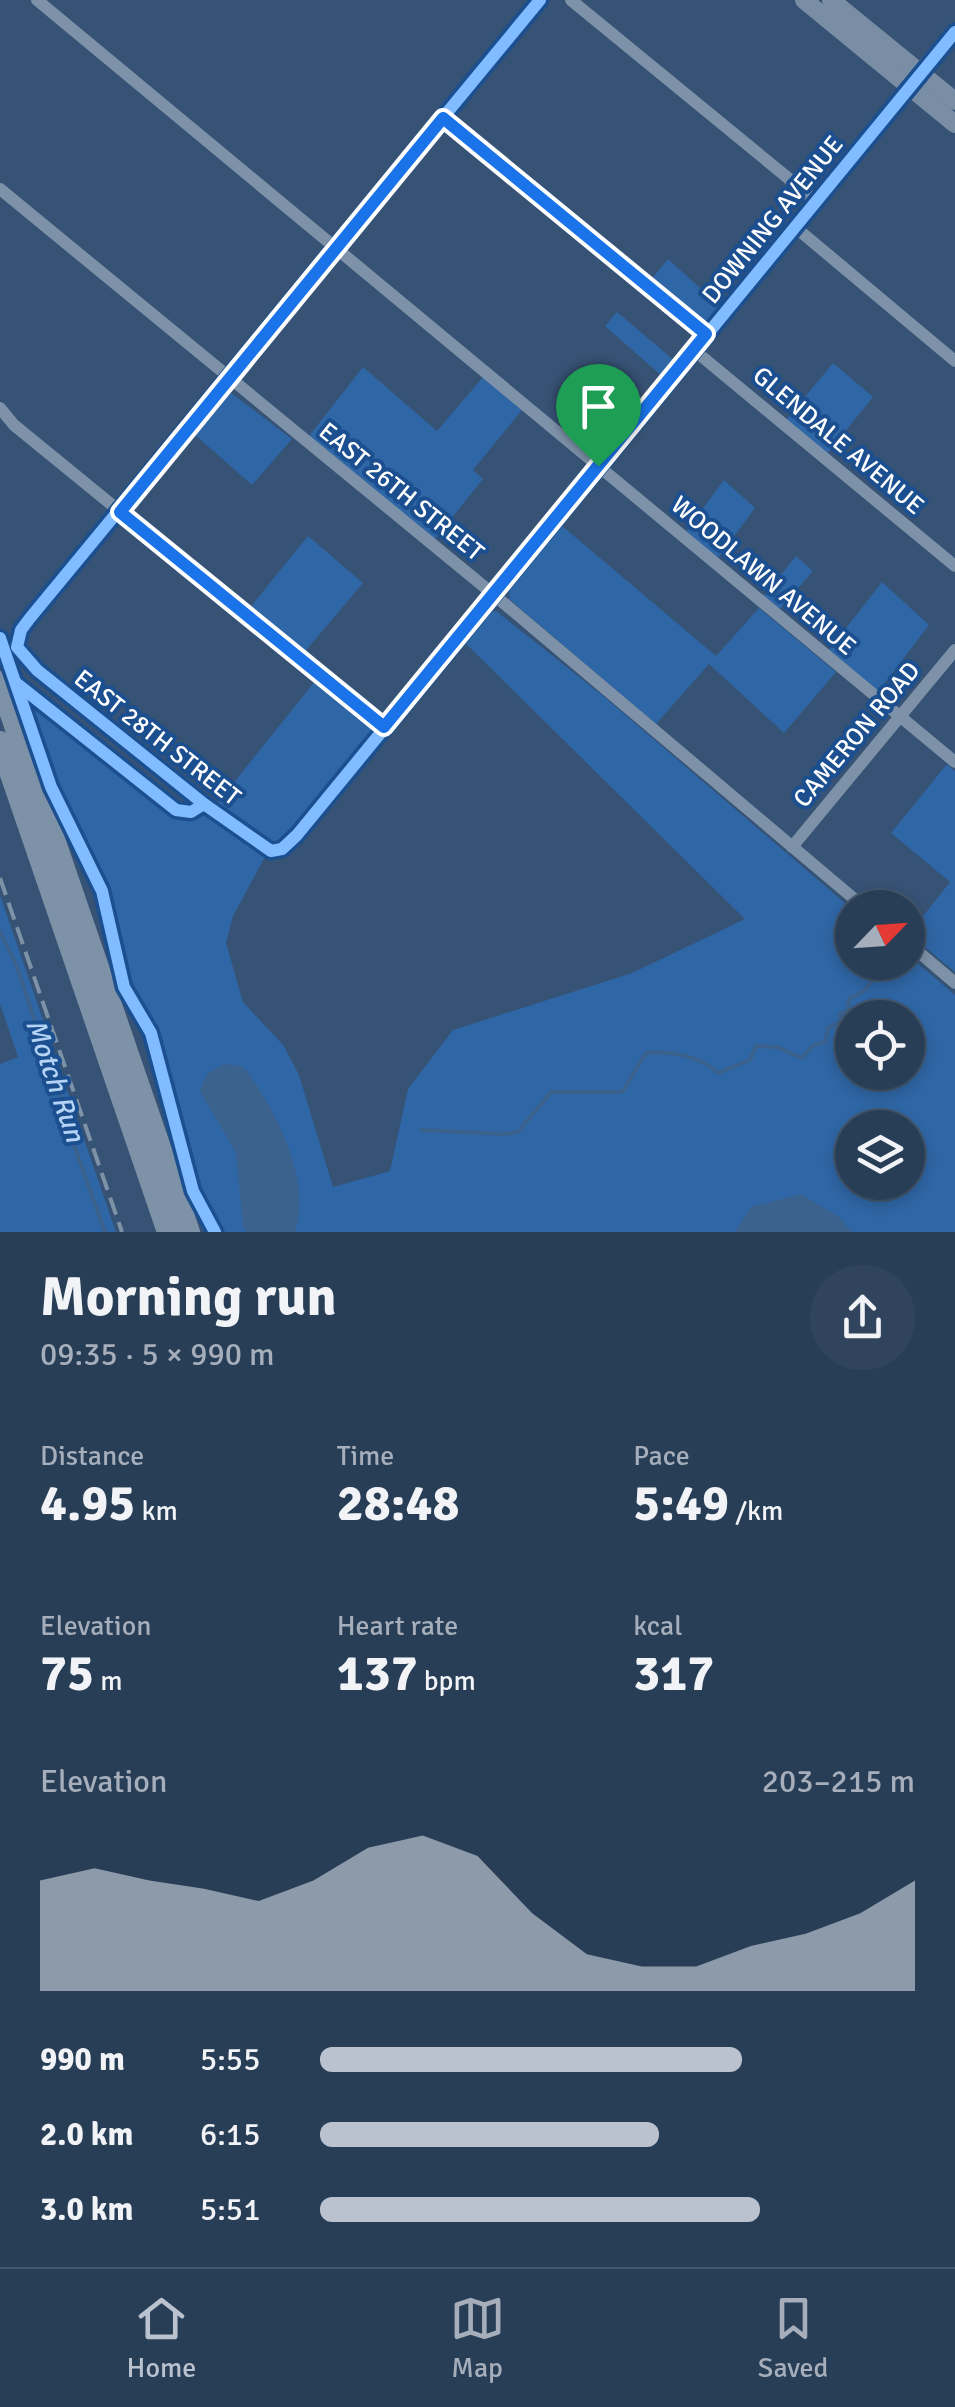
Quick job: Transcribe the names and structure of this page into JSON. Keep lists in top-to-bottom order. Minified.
{"streets":{"street":["DOWNING AVENUE","GLENDALE AVENUE","EAST 26TH STREET","WOODLAWN AVENUE","CAMERON ROAD","EAST 28TH STREET"]},"crossings":[["DOWNING AVENUE","GLENDALE AVENUE"],["DOWNING AVENUE","EAST 26TH STREET"],["DOWNING AVENUE","WOODLAWN AVENUE"],["DOWNING AVENUE","EAST 28TH STREET"],["EAST 26TH STREET","CAMERON ROAD"],["WOODLAWN AVENUE","CAMERON ROAD"]],"water":["Motch Run"],"north":"top right","page":{"heading":["Morning run","09:35 · 5 × 990 m"],"stats":[["Distance","4.95 km"],["Time","28:48"],["Pace","5:49 /km"],["Elevation","75 m"],["Heart rate","137 bpm"],["kcal","317"]],"chart":["Elevation","203–215 m"],"list":[{"name":"990 m","note":"5:55"},{"name":"2.0 km","note":"6:15"},{"name":"3.0 km","note":"5:51"}],"tabs":["Home","Map","Saved"]}}
